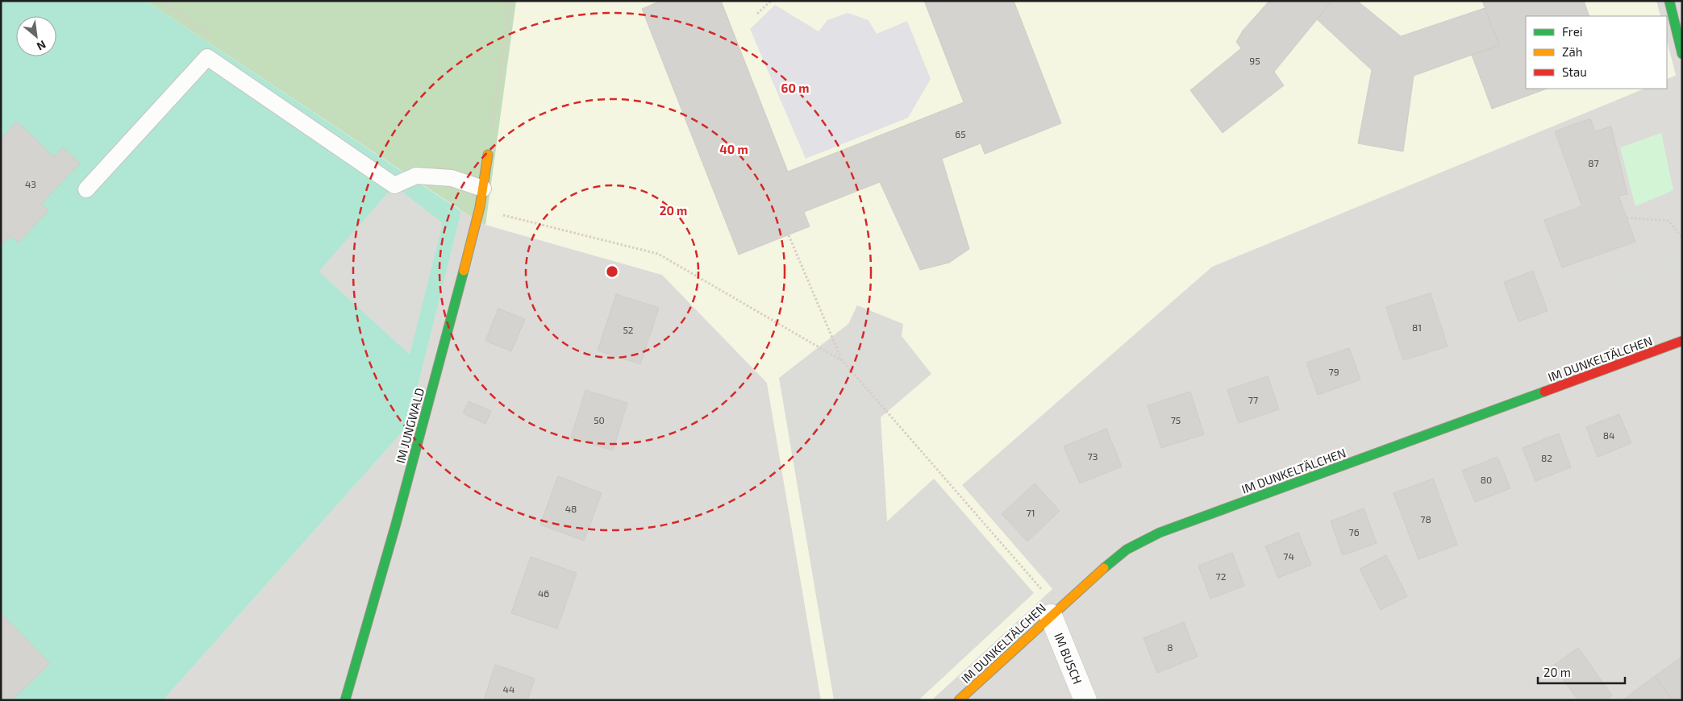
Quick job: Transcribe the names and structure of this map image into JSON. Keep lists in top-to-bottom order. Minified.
{"streets":{"street":["IM DUNKELTÄLCHEN","IM JUNGWALD","IM BUSCH"]},"crossings":[["IM DUNKELTÄLCHEN","IM BUSCH"]],"house_numbers":["95","65","87","43","81","52","79","77","50","75","84","73","82","80","48","71","78","76","74","72","46","8","44"],"legend":["Frei","Zäh","Stau"],"scale_bar":"20 m","north":"bottom right","rings":["60 m","40 m","20 m"]}
